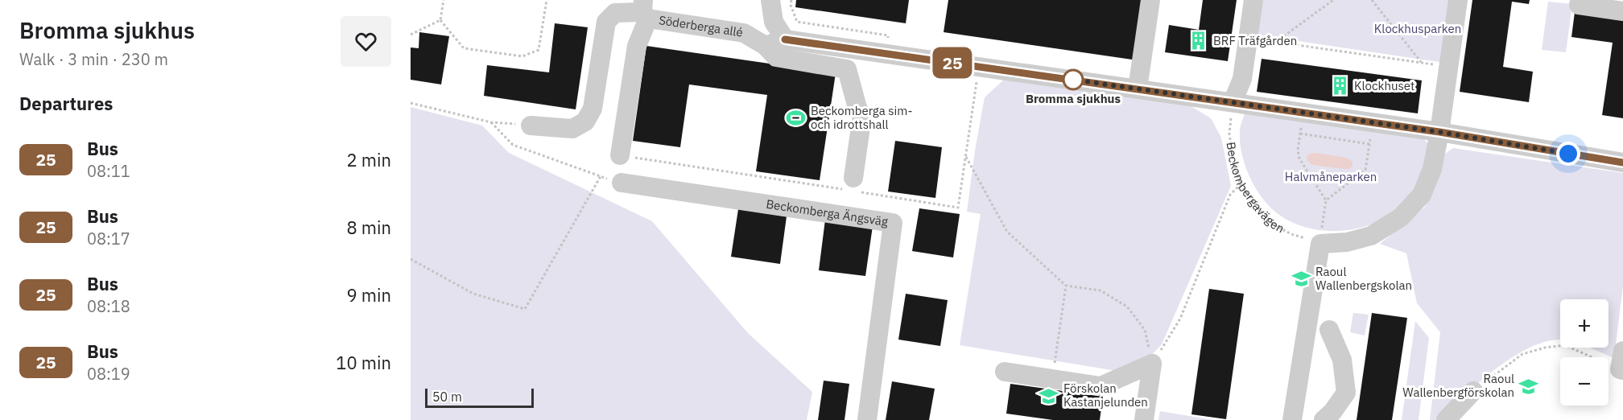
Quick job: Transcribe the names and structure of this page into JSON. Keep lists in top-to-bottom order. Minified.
{"streets":{"street":["Söderberga allé","Beckomberga Ängsväg"],"path":["Beckombergavägen"]},"parks":["Klockhusparken","Halvmåneparken"],"places":{"building":["BRF Träfgården","Klockhuset"],"other":["Bromma sjukhus"],"sports":["Beckomberga sim- och idrottshall"],"school or university":["Raoul Wallenbergskolan","Raoul Wallenbergförskolan","Förskolan Kastanjelunden"]},"lines":["bus line 25"],"scale_bar":"50 m","page":{"heading":[["Bromma sjukhus","Walk · 3 min · 230 m"],"Departures"],"on_map":"25","list":[{"mark":"25","name":"Bus","note":"08:11","value":"2 min"},{"mark":"25","name":"Bus","note":"08:17","value":"8 min"},{"mark":"25","name":"Bus","note":"08:18","value":"9 min"},{"mark":"25","name":"Bus","note":"08:19","value":"10 min"}],"map_buttons":["+","−"],"scale":"50 m"}}
